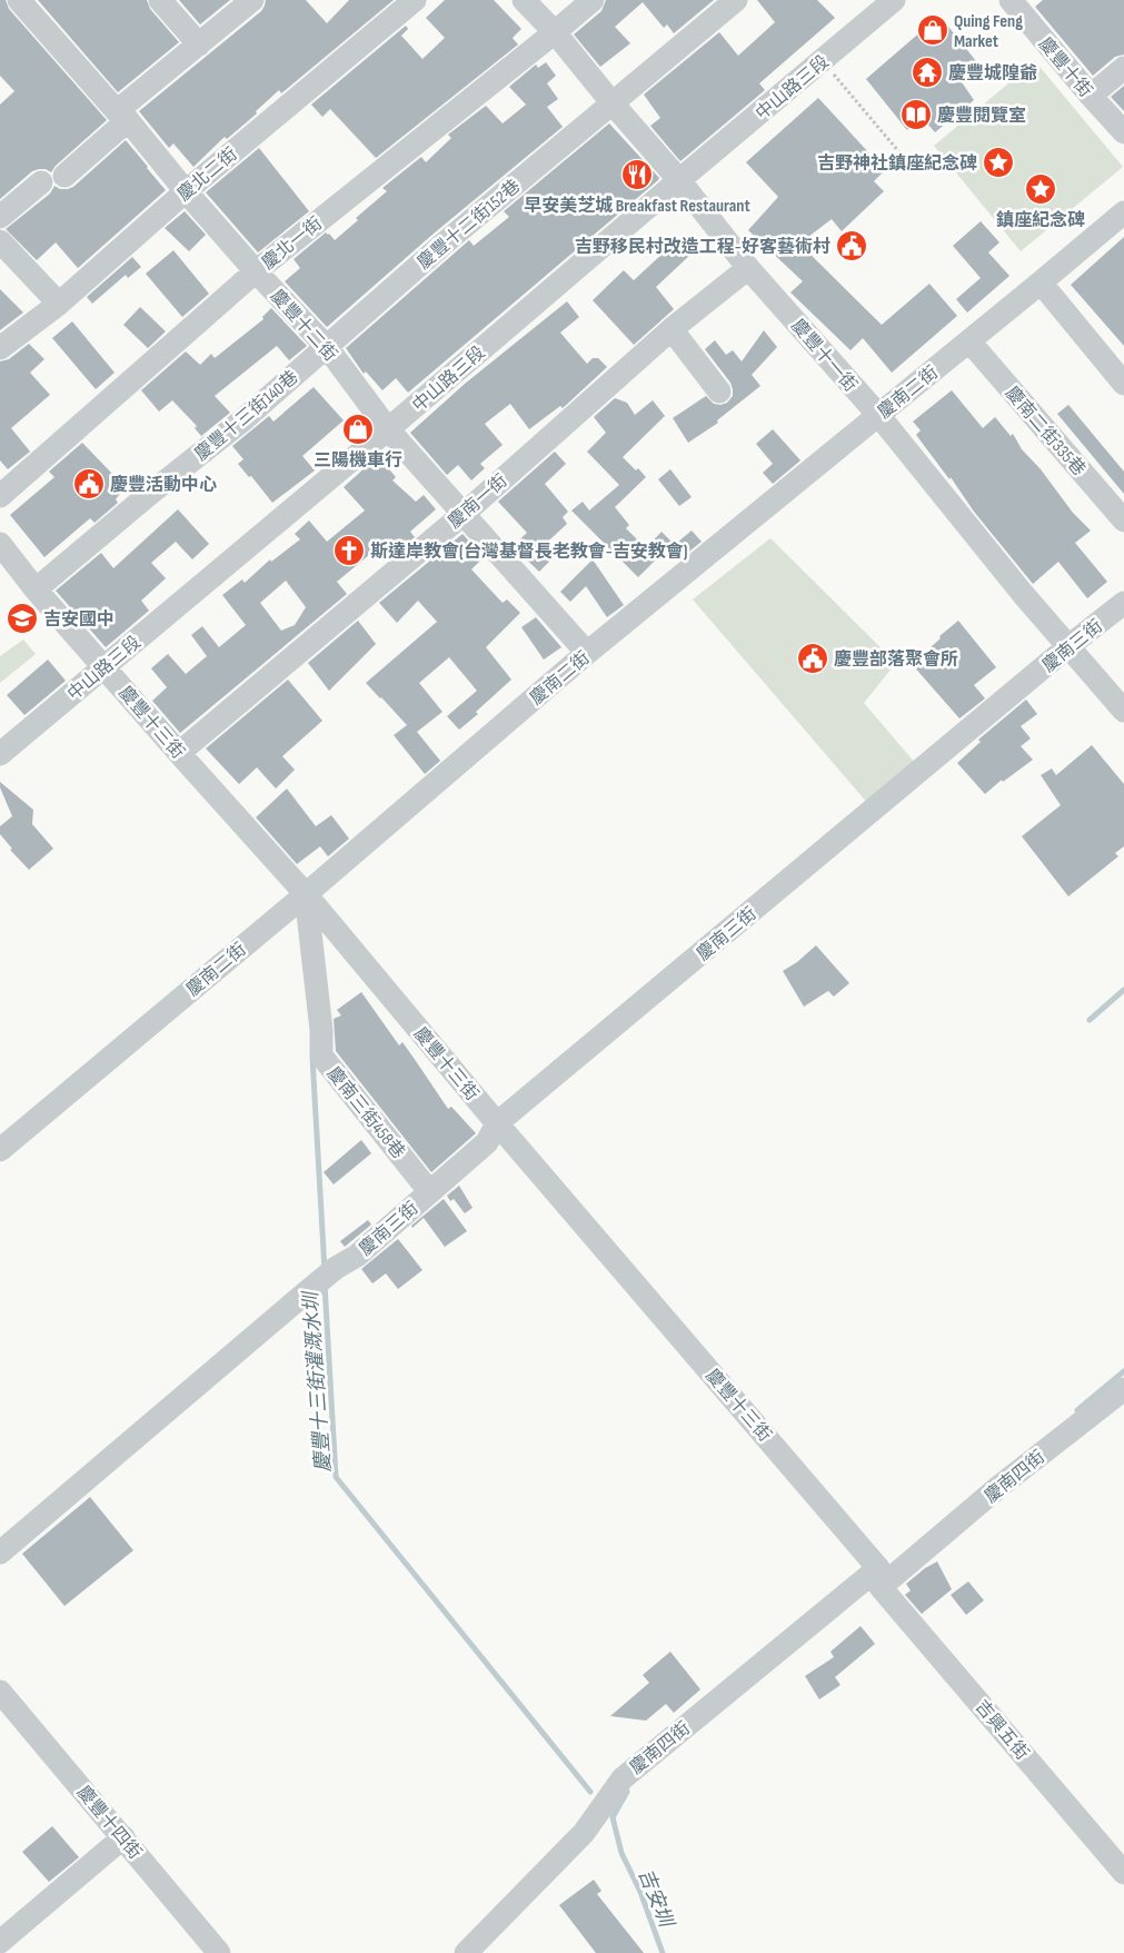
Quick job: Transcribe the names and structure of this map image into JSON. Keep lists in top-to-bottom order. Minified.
{"streets":{"street":["慶豐十街","中山路三段","慶北二街","慶豐十二街152巷","慶北一街","慶豐十二街","慶豐十一街","慶南二街","慶豐十三街140巷","慶南二街335巷","慶南一街","慶南三街","慶豐十三街","慶南三街458巷","慶南四街","吉興五街","慶豐十四街"]},"crossings":[["中山路三段","慶豐十二街"],["中山路三段","慶豐十一街"],["中山路三段","慶豐十三街"],["慶北二街","慶豐十二街"],["慶豐十二街152巷","慶豐十二街"],["慶豐十二街152巷","慶豐十一街"],["慶豐十二街152巷","慶豐十三街140巷"],["慶北一街","慶豐十二街"],["慶北一街","慶豐十一街"],["慶豐十二街","慶南二街"],["慶豐十二街","慶豐十三街140巷"],["慶豐十二街","慶南一街"],["慶豐十一街","慶南二街"],["慶豐十一街","慶南一街"],["慶豐十一街","慶南三街"],["慶南二街","慶南二街335巷"],["慶南二街","慶豐十三街"],["慶南二街","慶南三街458巷"],["慶豐十三街140巷","慶豐十三街"],["慶南一街","慶豐十三街"],["慶南三街","慶豐十三街"],["慶南三街","慶南三街458巷"],["慶豐十三街","慶南三街458巷"],["慶豐十三街","慶南四街"],["慶豐十三街","吉興五街"],["慶南四街","吉興五街"]],"water":["慶豐十三街灌溉水圳","吉安圳"],"places":{"shop":["Quing Feng Market","三陽機車行"],"temple":["慶豐城隍爺"],"library":["慶豐閱覽室"],"place":["吉野神社鎮座紀念碑","鎮座紀念碑"],"restaurant":["早安美芝城 Breakfast Restaurant"],"public building":["吉野移民村改造工程-好客藝術村","慶豐活動中心","慶豐部落聚會所"],"church":["斯達岸教會(台灣基督長老教會-吉安教會)"],"school or university":["吉安國中"]}}
